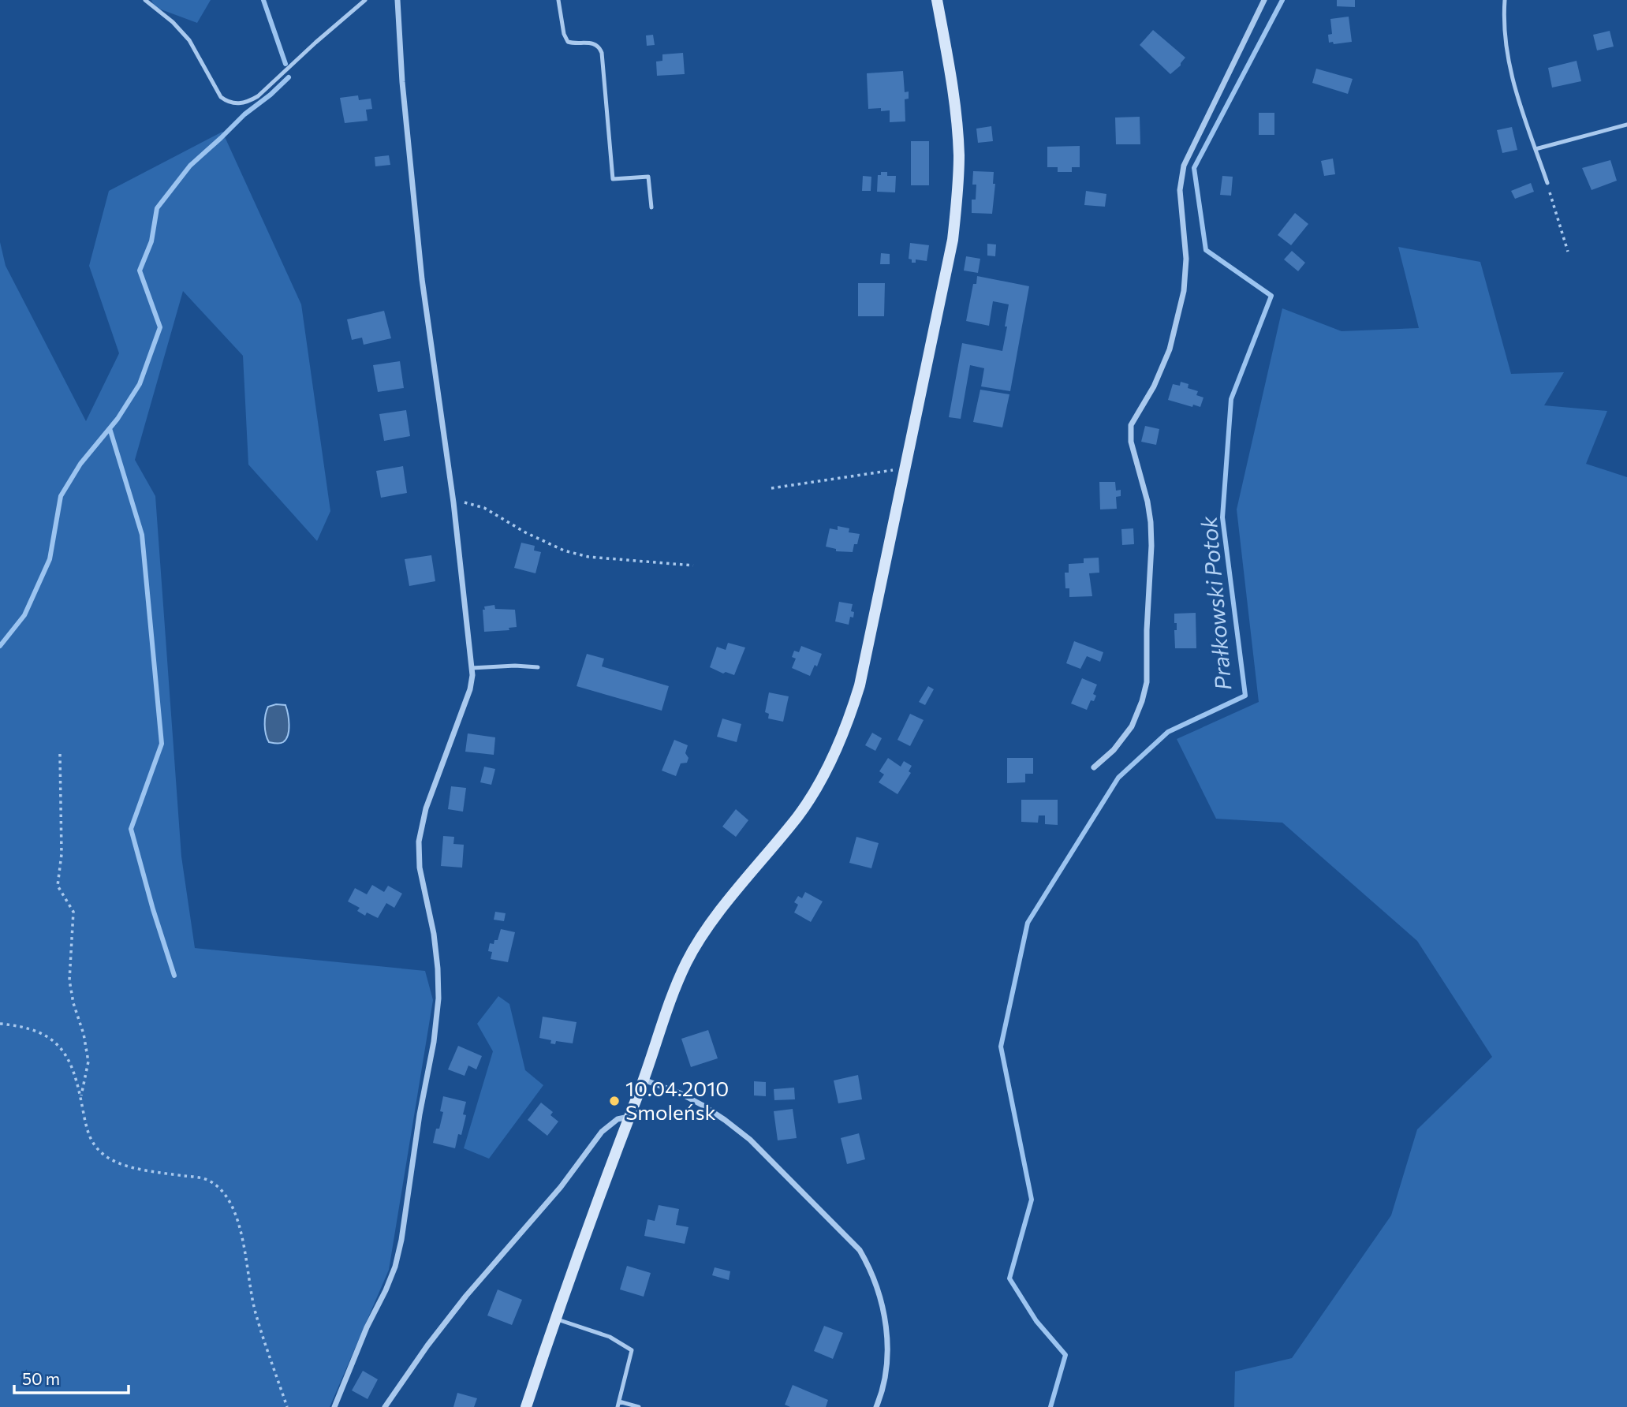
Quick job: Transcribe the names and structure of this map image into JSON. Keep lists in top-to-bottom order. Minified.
{"water":["Prałkowski Potok"],"places":["10.04.2010 Smoleńsk"],"scale_bar":"50 m"}
